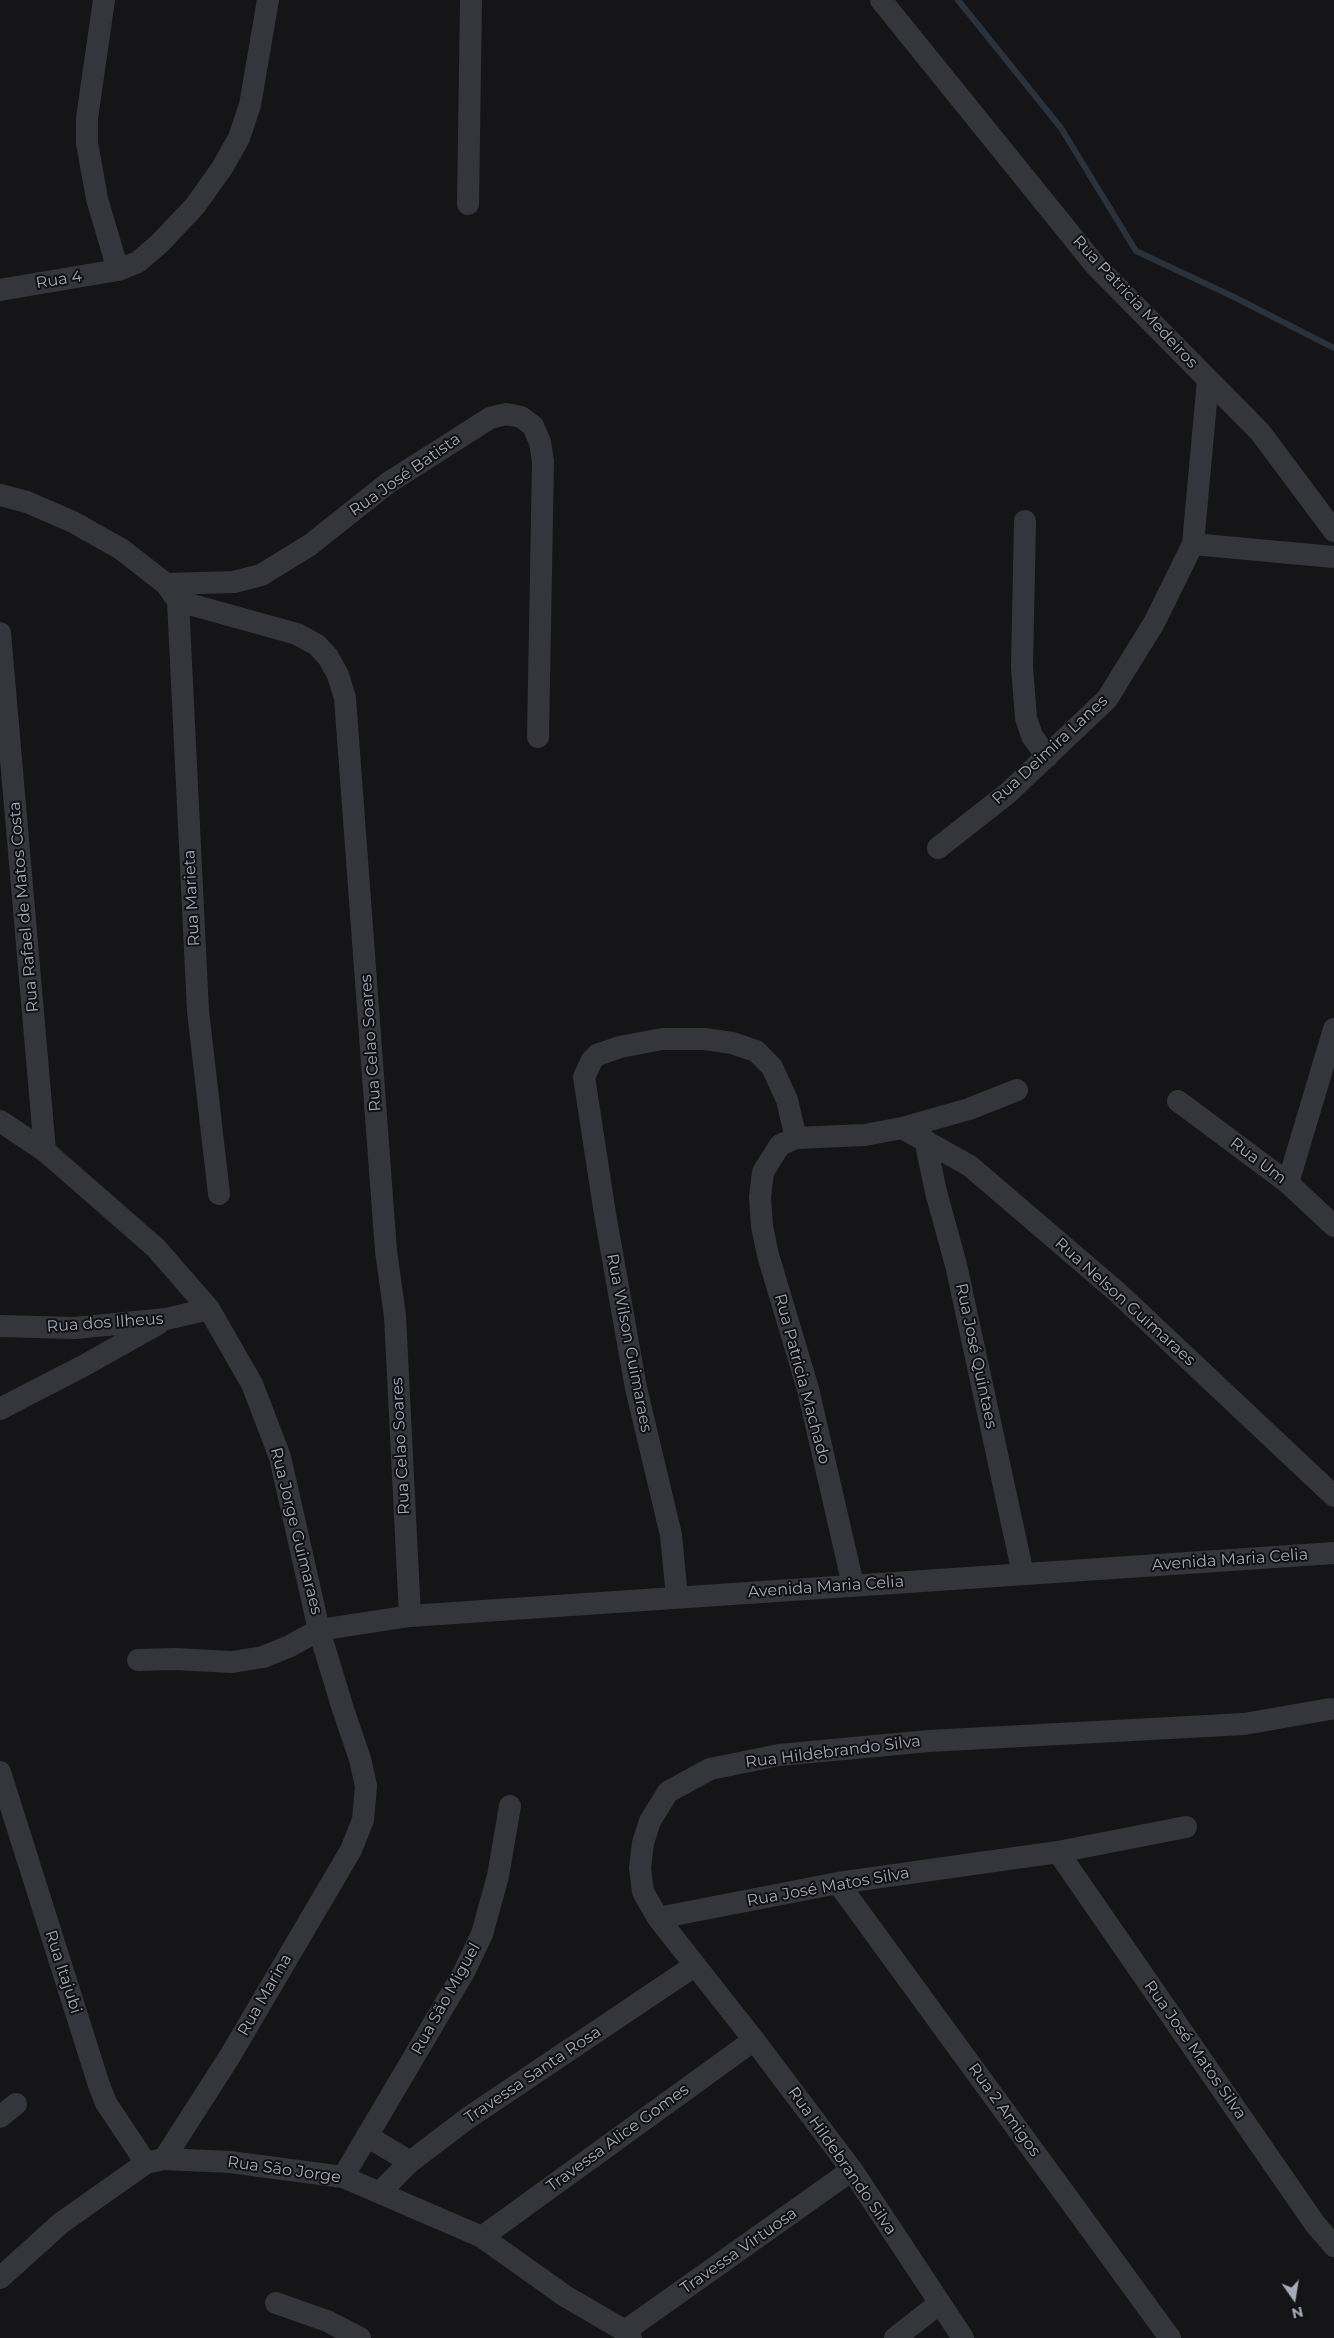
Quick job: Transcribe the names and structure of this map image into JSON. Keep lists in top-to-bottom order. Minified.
{"streets":{"street":["Rua 4","Rua Patricia Medeiros","Rua José Batista","Rua Deimira Lanes","Rua Marieta","Rua Rafael de Matos Costa","Rua Celao Soares","Rua Um","Rua Nelson Guimaraes","Rua dos Ilheus","Rua Wilson Guimaraes","Rua José Quintaes","Rua Patricia Machado","Rua Jorge Guimaraes","Avenida Maria Celia","Rua Hildebrando Silva","Rua José Matos Silva","Rua Itajubi","Rua Marina","Rua São Miguel","Travessa Santa Rosa","Rua 2 Amigos","Travessa Alice Gomes","Rua São Jorge","Travessa Virtuosa"]},"crossings":[["Rua Patricia Medeiros","Rua Deimira Lanes"],["Rua José Batista","Rua Marieta"],["Rua José Batista","Rua Celao Soares"],["Rua Marieta","Rua Celao Soares"],["Rua Rafael de Matos Costa","Rua Jorge Guimaraes"],["Rua Celao Soares","Avenida Maria Celia"],["Rua Nelson Guimaraes","Rua José Quintaes"],["Rua dos Ilheus","Rua Jorge Guimaraes"],["Rua Wilson Guimaraes","Rua Patricia Machado"],["Rua Wilson Guimaraes","Avenida Maria Celia"],["Rua José Quintaes","Avenida Maria Celia"],["Rua Patricia Machado","Avenida Maria Celia"],["Rua Jorge Guimaraes","Avenida Maria Celia"],["Rua Jorge Guimaraes","Rua Marina"],["Avenida Maria Celia","Rua Marina"],["Rua Hildebrando Silva","Rua José Matos Silva"],["Rua Hildebrando Silva","Travessa Santa Rosa"],["Rua Hildebrando Silva","Travessa Alice Gomes"],["Rua Hildebrando Silva","Travessa Virtuosa"],["Rua José Matos Silva","Rua 2 Amigos"],["Rua Itajubi","Rua Marina"],["Rua Itajubi","Rua São Jorge"],["Rua Marina","Rua São Jorge"],["Rua São Miguel","Rua São Jorge"],["Travessa Santa Rosa","Rua São Jorge"],["Travessa Alice Gomes","Rua São Jorge"],["Rua São Jorge","Travessa Virtuosa"]],"north":"bottom"}
